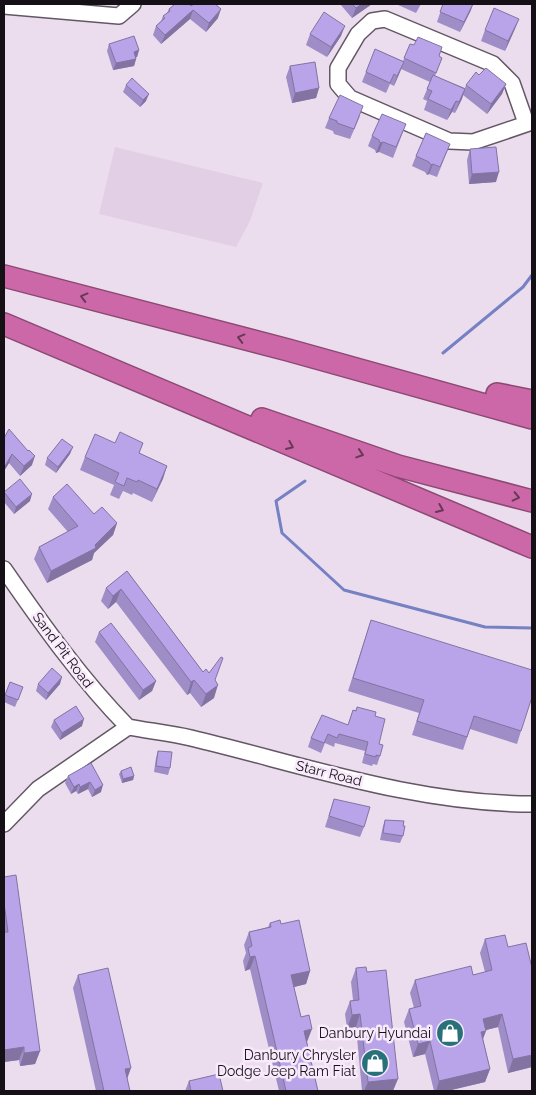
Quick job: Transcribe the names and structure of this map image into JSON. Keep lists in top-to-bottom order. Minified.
{"streets":{"street":["Sand Pit Road","Starr Road"]},"crossings":[["Sand Pit Road","Starr Road"]],"places":{"shop":["Danbury Hyundai","Danbury Chrysler Dodge Jeep Ram Fiat"]}}
